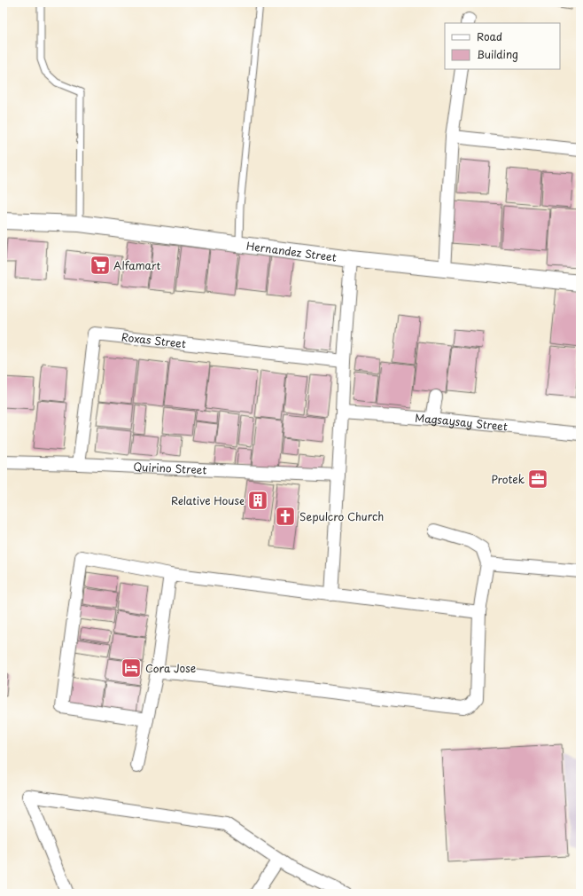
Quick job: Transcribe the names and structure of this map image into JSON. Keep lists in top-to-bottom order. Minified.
{"streets":{"street":["Hernandez Street","Roxas Street","Magsaysay Street","Quirino Street"]},"crossings":[["Roxas Street","Quirino Street"]],"places":{"supermarket":["Alfamart"],"office":["Protek"],"building":["Relative House"],"church":["Sepulcro Church"],"hotel":["Cora Jose"]},"legend":["Road","Building"]}
